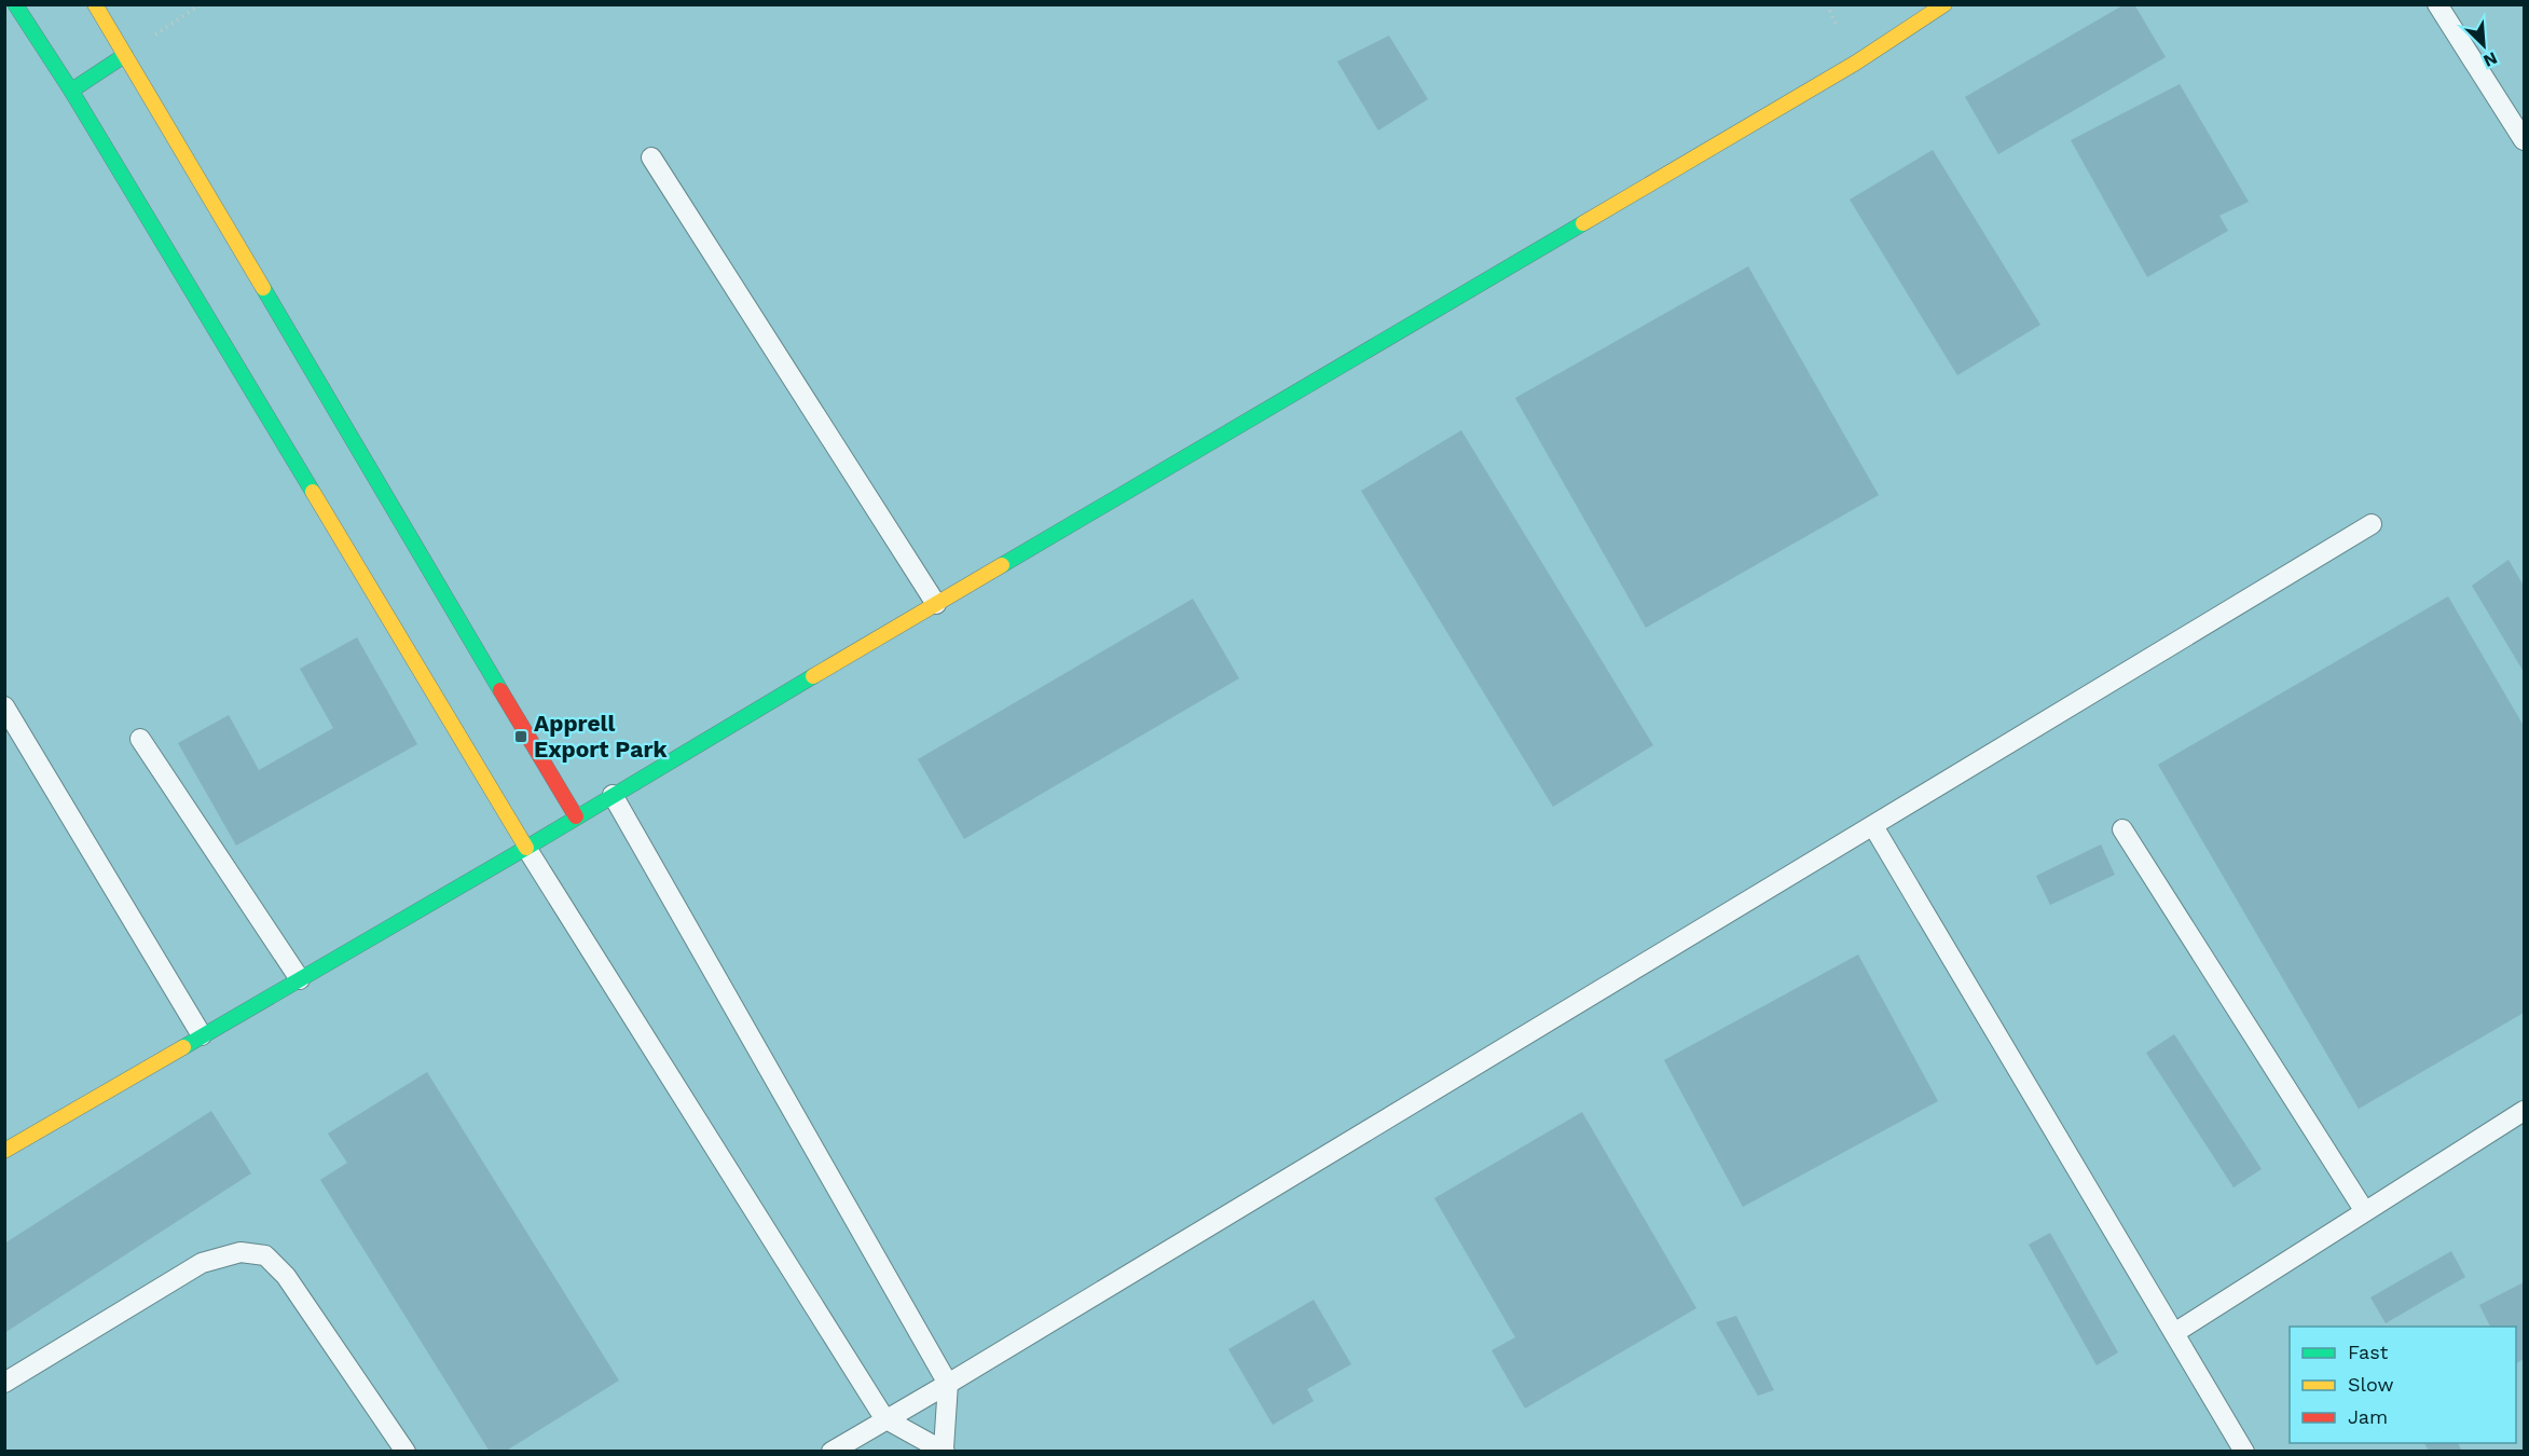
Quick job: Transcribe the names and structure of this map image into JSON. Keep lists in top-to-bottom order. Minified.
{"places":{"transit":["Apprell Export Park"]},"legend":["Fast","Slow","Jam"],"north":"bottom right"}
